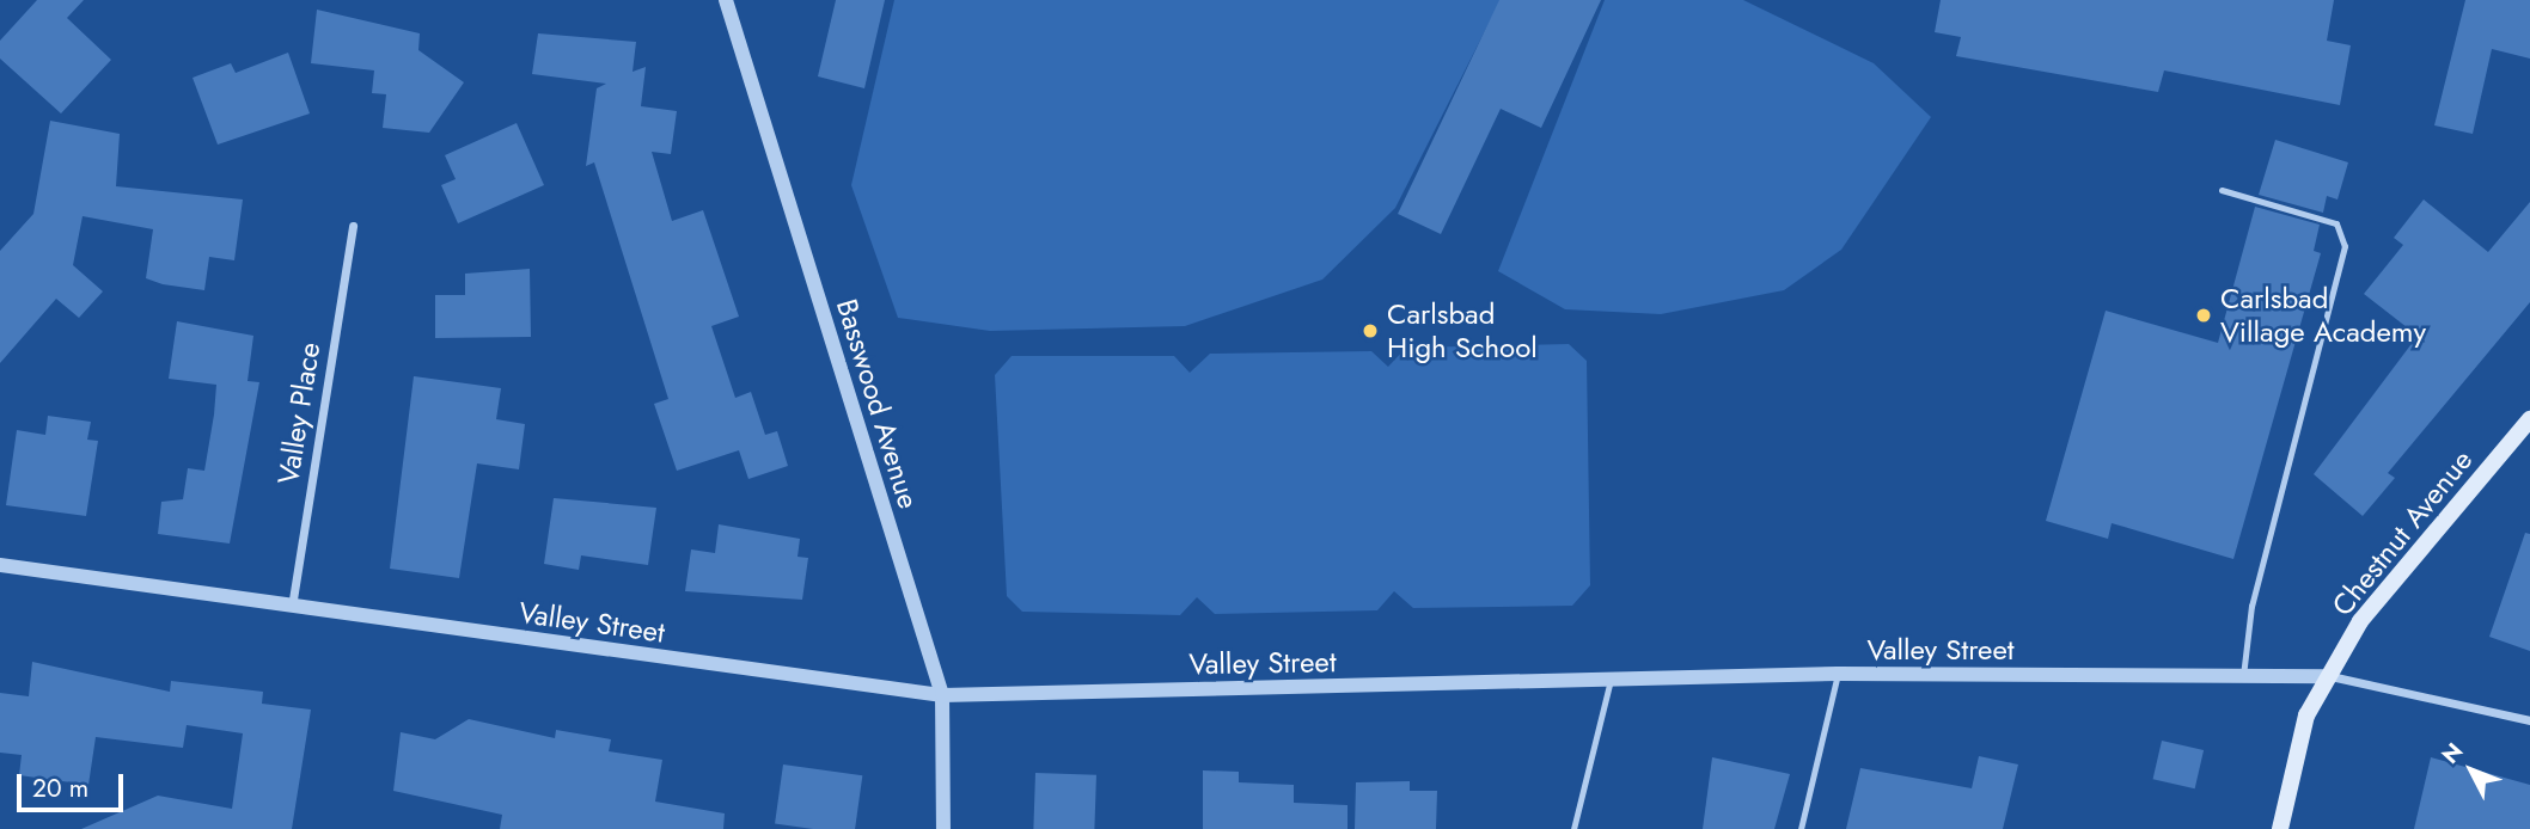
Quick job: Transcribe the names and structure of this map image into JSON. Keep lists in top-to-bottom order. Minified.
{"streets":{"main road":["Chestnut Avenue"],"street":["Basswood Avenue","Valley Place","Valley Street"]},"crossings":[["Basswood Avenue","Valley Street"],["Valley Place","Valley Street"],["Chestnut Avenue","Valley Street"]],"places":["Carlsbad Village Academy","Carlsbad High School"],"scale_bar":"20 m","north":"top left"}
